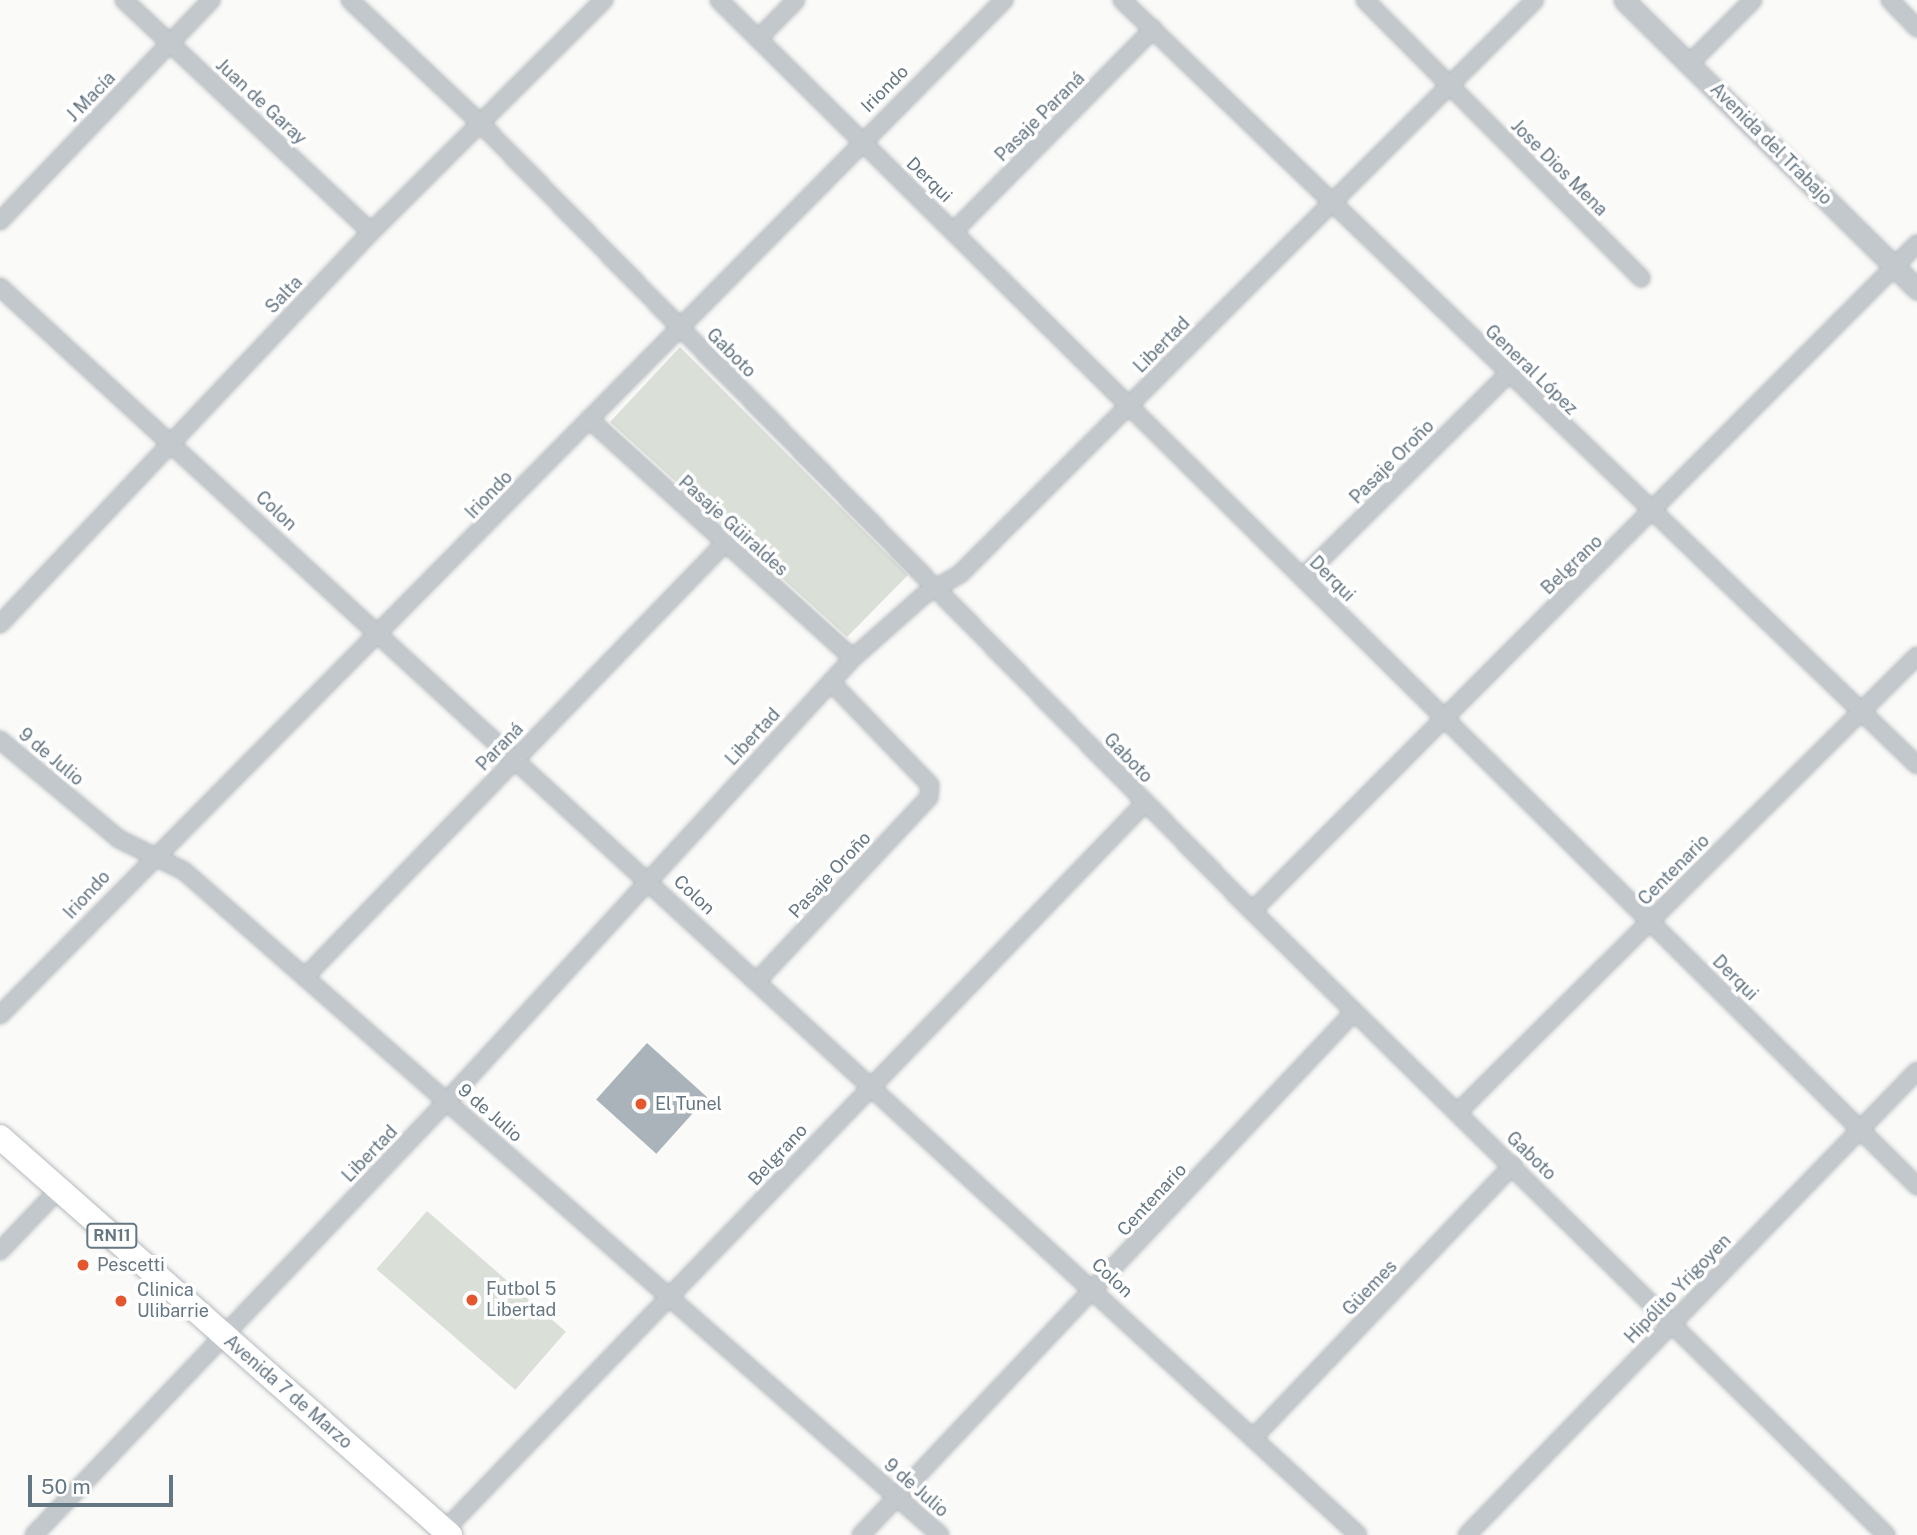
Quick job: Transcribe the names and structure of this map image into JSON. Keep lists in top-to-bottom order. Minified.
{"streets":{"main road":["RN11","Avenida 7 de Marzo"],"street":["Iriondo","J Macía","Juan de Garay","Pasaje Paraná","Avenida del Trabajo","Jose Dios Mena","Derqui","Salta","Libertad","Gaboto","General López","Pasaje Oroño","Colon","Pasaje Güiraldes","Belgrano","Paraná","9 de Julio","Centenario","Güemes","Hipólito Yrigoyen"]},"crossings":[["Iriondo","Derqui"],["Iriondo","Gaboto"],["Iriondo","Colon"],["Iriondo","Pasaje Güiraldes"],["Iriondo","9 de Julio"],["J Macía","Juan de Garay"],["Juan de Garay","Salta"],["Pasaje Paraná","Derqui"],["Pasaje Paraná","General López"],["Avenida del Trabajo","Belgrano"],["Jose Dios Mena","Libertad"],["Derqui","Libertad"],["Derqui","Pasaje Oroño"],["Derqui","Belgrano"],["Derqui","Centenario"],["Derqui","Hipólito Yrigoyen"],["Salta","Gaboto"],["Salta","Colon"],["Libertad","Gaboto"],["Libertad","General López"],["Libertad","Pasaje Oroño"],["Libertad","Colon"],["Libertad","Pasaje Güiraldes"],["Libertad","9 de Julio"],["Libertad","Avenida 7 de Marzo"],["Gaboto","Belgrano"],["Gaboto","Centenario"],["Gaboto","Güemes"],["Gaboto","Hipólito Yrigoyen"],["General López","Pasaje Oroño"],["General López","Belgrano"],["General López","Centenario"],["Pasaje Oroño","Colon"],["Colon","Belgrano"],["Colon","Paraná"],["Colon","Centenario"],["Colon","Güemes"],["Pasaje Güiraldes","Paraná"],["Belgrano","9 de Julio"],["Belgrano","Avenida 7 de Marzo"],["Paraná","9 de Julio"],["9 de Julio","Centenario"]],"places":["El Tunel","Pescetti","Futbol 5 Libertad","Clinica Ulibarrie"],"scale_bar":"50 m"}
